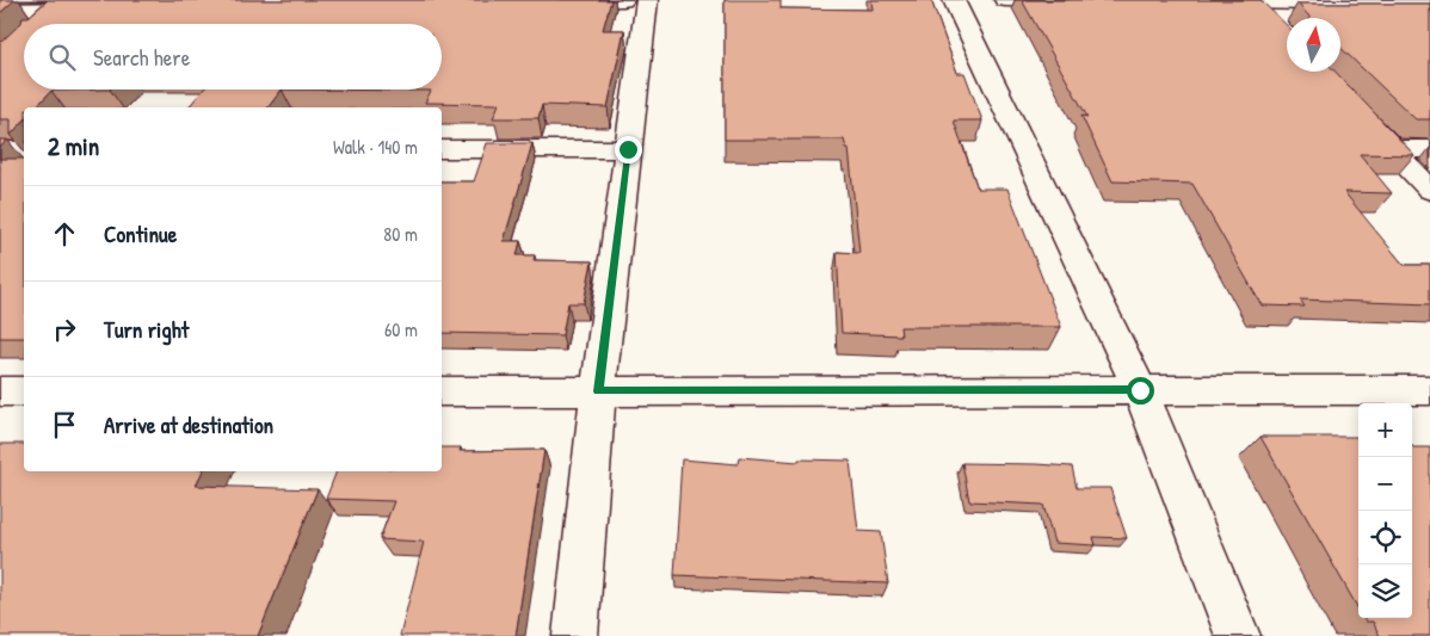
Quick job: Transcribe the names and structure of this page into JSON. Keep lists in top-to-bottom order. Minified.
{"north":"top","page":{"search":"Search here","heading":["2 min","Walk · 140 m"],"list":[["Continue","80 m"],["Turn right","60 m"],"Arrive at destination"],"map_buttons":["+","−"]}}
